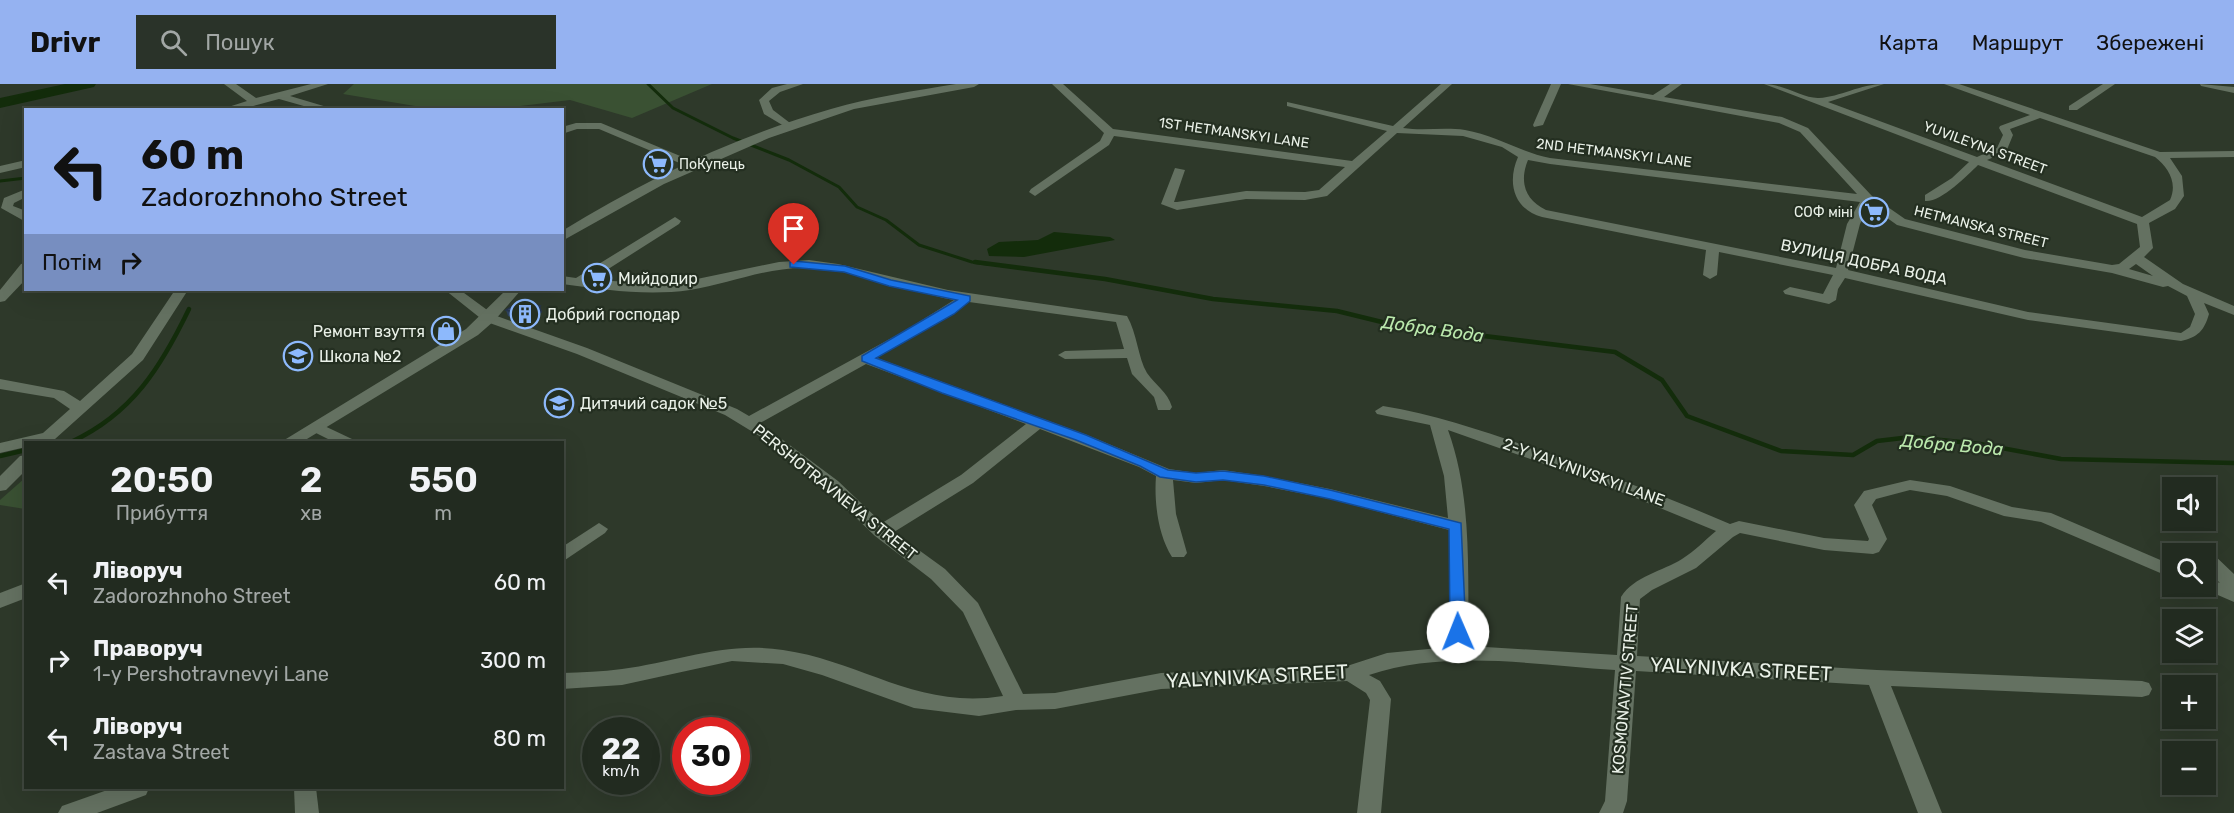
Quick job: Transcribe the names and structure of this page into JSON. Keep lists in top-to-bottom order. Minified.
{"streets":{"street":["1ST HETMANSKYI LANE","YUVILEYNA STREET","2ND HETMANSKYI LANE","HETMANSKA STREET","ВУЛИЦЯ ДОБРА ВОДА","2-Y YALYNIVSKYI LANE","PERSHOTRAVNEVA STREET","YALYNIVKA STREET","KOSMONAVTIV STREET"]},"crossings":[["2ND HETMANSKYI LANE","HETMANSKA STREET"],["2ND HETMANSKYI LANE","ВУЛИЦЯ ДОБРА ВОДА"],["HETMANSKA STREET","ВУЛИЦЯ ДОБРА ВОДА"],["2-Y YALYNIVSKYI LANE","KOSMONAVTIV STREET"],["PERSHOTRAVNEVA STREET","YALYNIVKA STREET"],["YALYNIVKA STREET","KOSMONAVTIV STREET"]],"water":["Добра Вода"],"places":{"supermarket":["ПоКупець","СОФ міні","Мийдодир"],"building":["Добрий господар"],"shop":["Ремонт взуття"],"school or university":["Школа №2","Дитячий садок №5"]},"page":{"header":"Drivr","search":"Пошук","nav":["Карта","Маршрут","Збережені"],"turn":["60 m","Zadorozhnoho Street"],"then":"Потім","eta":["20:50","Прибуття","2","хв","550","m"],"map_buttons":["+","−"],"list":[{"name":"Ліворуч","note":"Zadorozhnoho Street","value":"60 m"},{"name":"Праворуч","note":"1-y Pershotravnevyi Lane","value":"300 m"},{"name":"Ліворуч","note":"Zastava Street","value":"80 m"}],"speed":"22 km/h","limit":"30"}}
